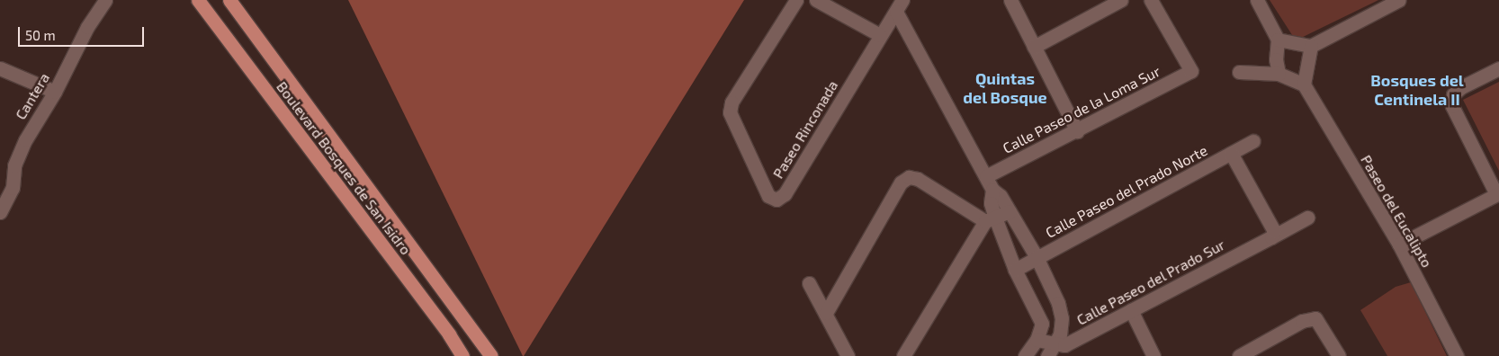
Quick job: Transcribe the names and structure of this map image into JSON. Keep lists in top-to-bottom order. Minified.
{"streets":{"main road":["Boulevard Bosques de San Isidro"],"street":["Cantera","Calle Paseo de la Loma Sur","Paseo Rinconada","Calle Paseo del Prado Norte","Paseo del Eucalipto","Calle Paseo del Prado Sur"]},"districts":["Quintas del Bosque","Bosques del Centinela II"],"scale_bar":"50 m"}
